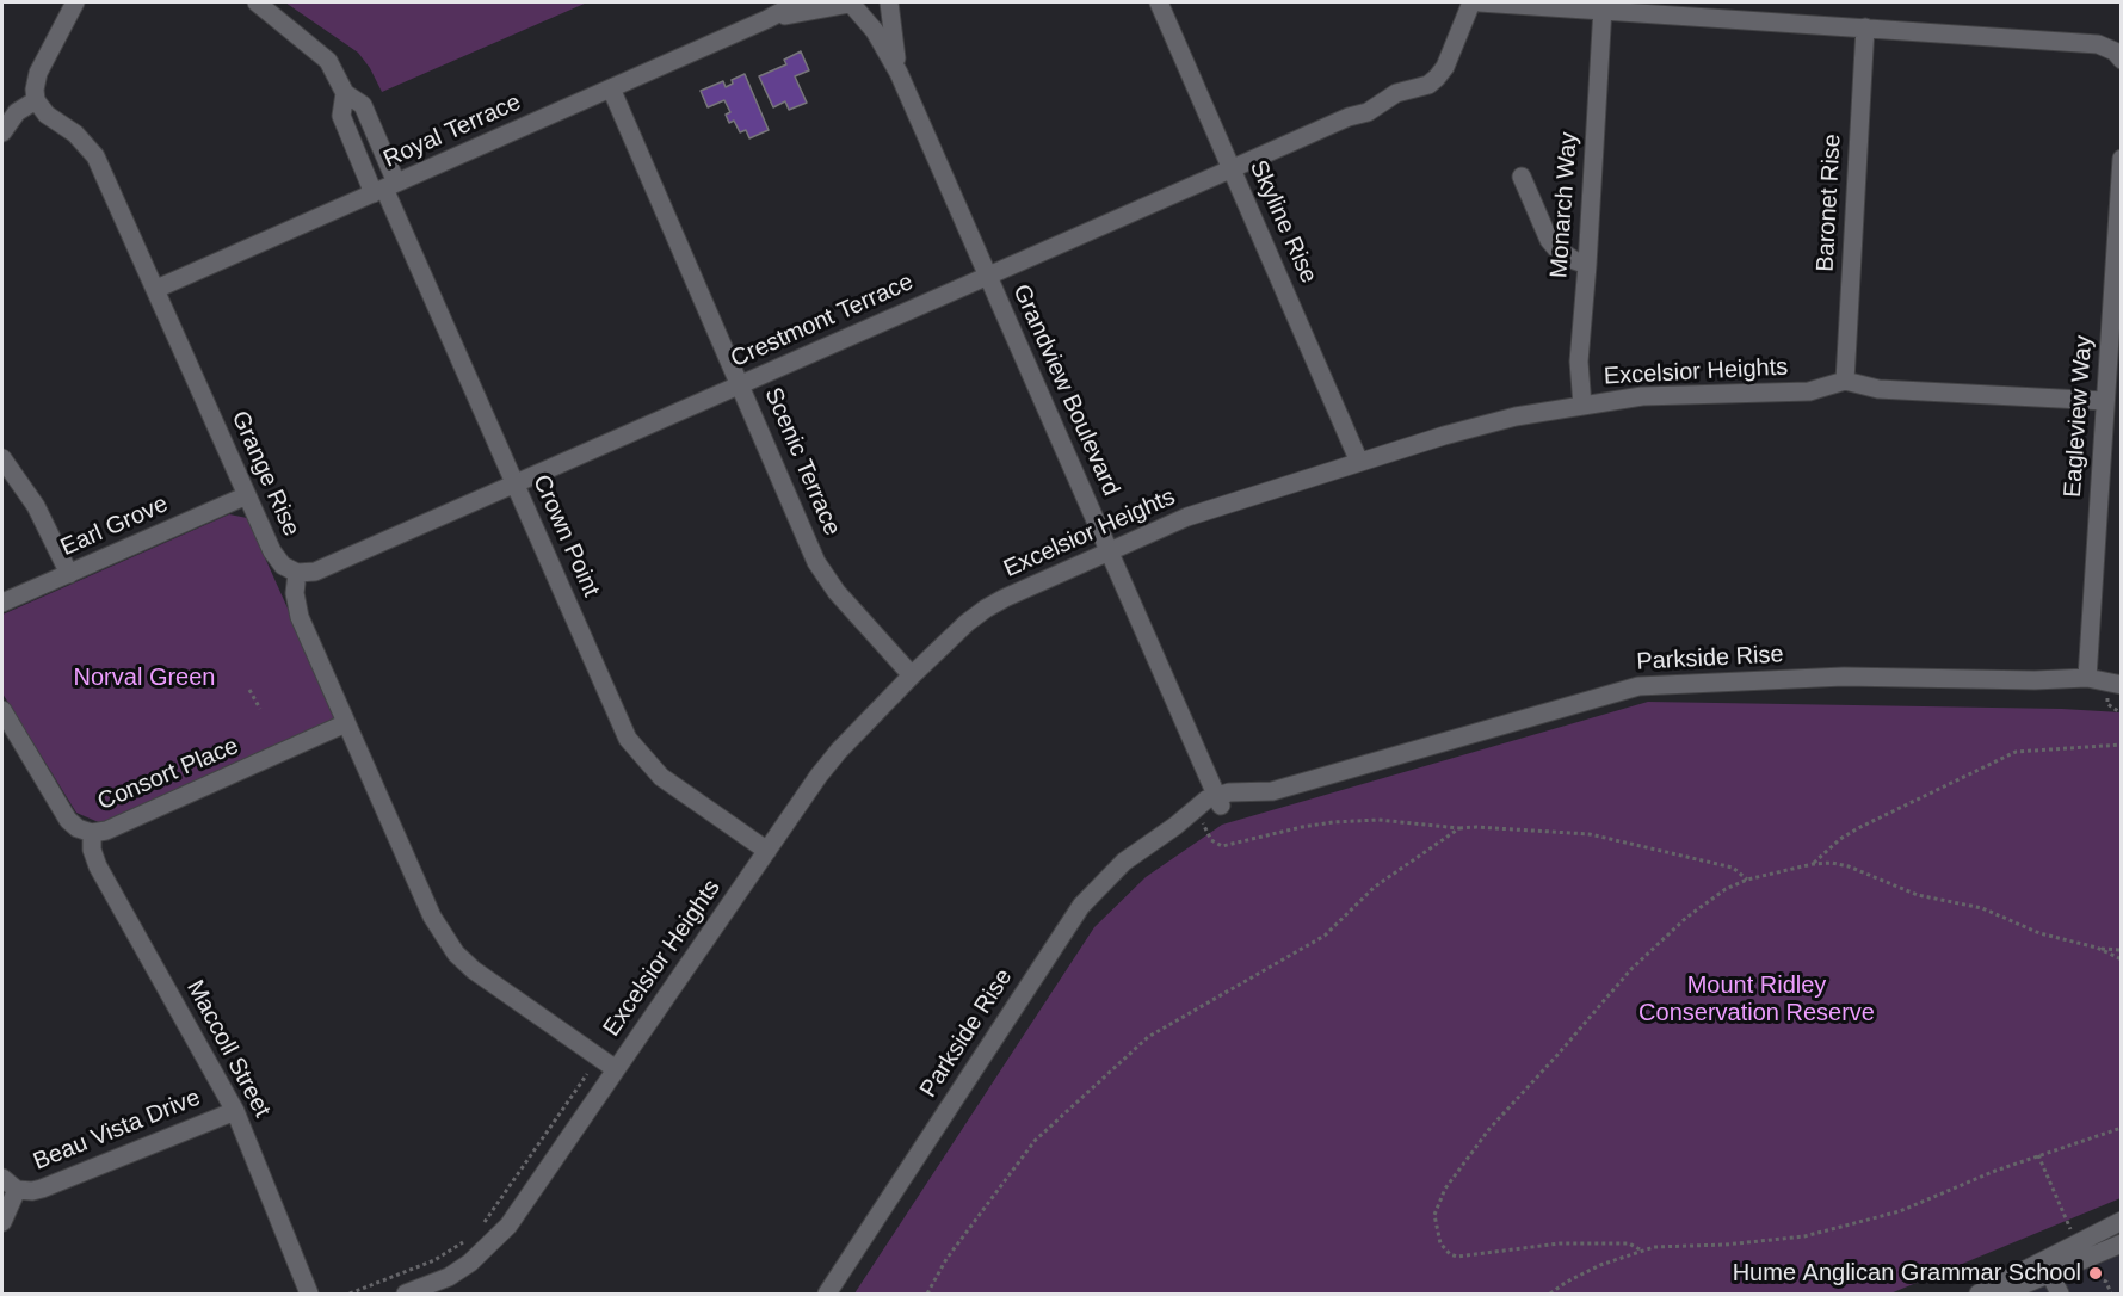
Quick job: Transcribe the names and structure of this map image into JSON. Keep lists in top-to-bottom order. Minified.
{"streets":{"street":["Royal Terrace","Baronet Rise","Monarch Way","Skyline Rise","Crestmont Terrace","Excelsior Heights","Grandview Boulevard","Eagleview Way","Scenic Terrace","Grange Rise","Earl Grove","Crown Point","Parkside Rise","Consort Place","Maccoll Street","Beau Vista Drive"]},"crossings":[["Royal Terrace","Grandview Boulevard"],["Royal Terrace","Scenic Terrace"],["Royal Terrace","Grange Rise"],["Royal Terrace","Crown Point"],["Baronet Rise","Excelsior Heights"],["Monarch Way","Excelsior Heights"],["Skyline Rise","Crestmont Terrace"],["Skyline Rise","Excelsior Heights"],["Crestmont Terrace","Grandview Boulevard"],["Crestmont Terrace","Scenic Terrace"],["Crestmont Terrace","Grange Rise"],["Crestmont Terrace","Crown Point"],["Excelsior Heights","Grandview Boulevard"],["Excelsior Heights","Scenic Terrace"],["Excelsior Heights","Crown Point"],["Grandview Boulevard","Parkside Rise"],["Eagleview Way","Parkside Rise"],["Grange Rise","Earl Grove"],["Consort Place","Maccoll Street"],["Maccoll Street","Beau Vista Drive"]],"parks":["Norval Green","Mount Ridley Conservation Reserve"],"places":["Hume Anglican Grammar School"]}
